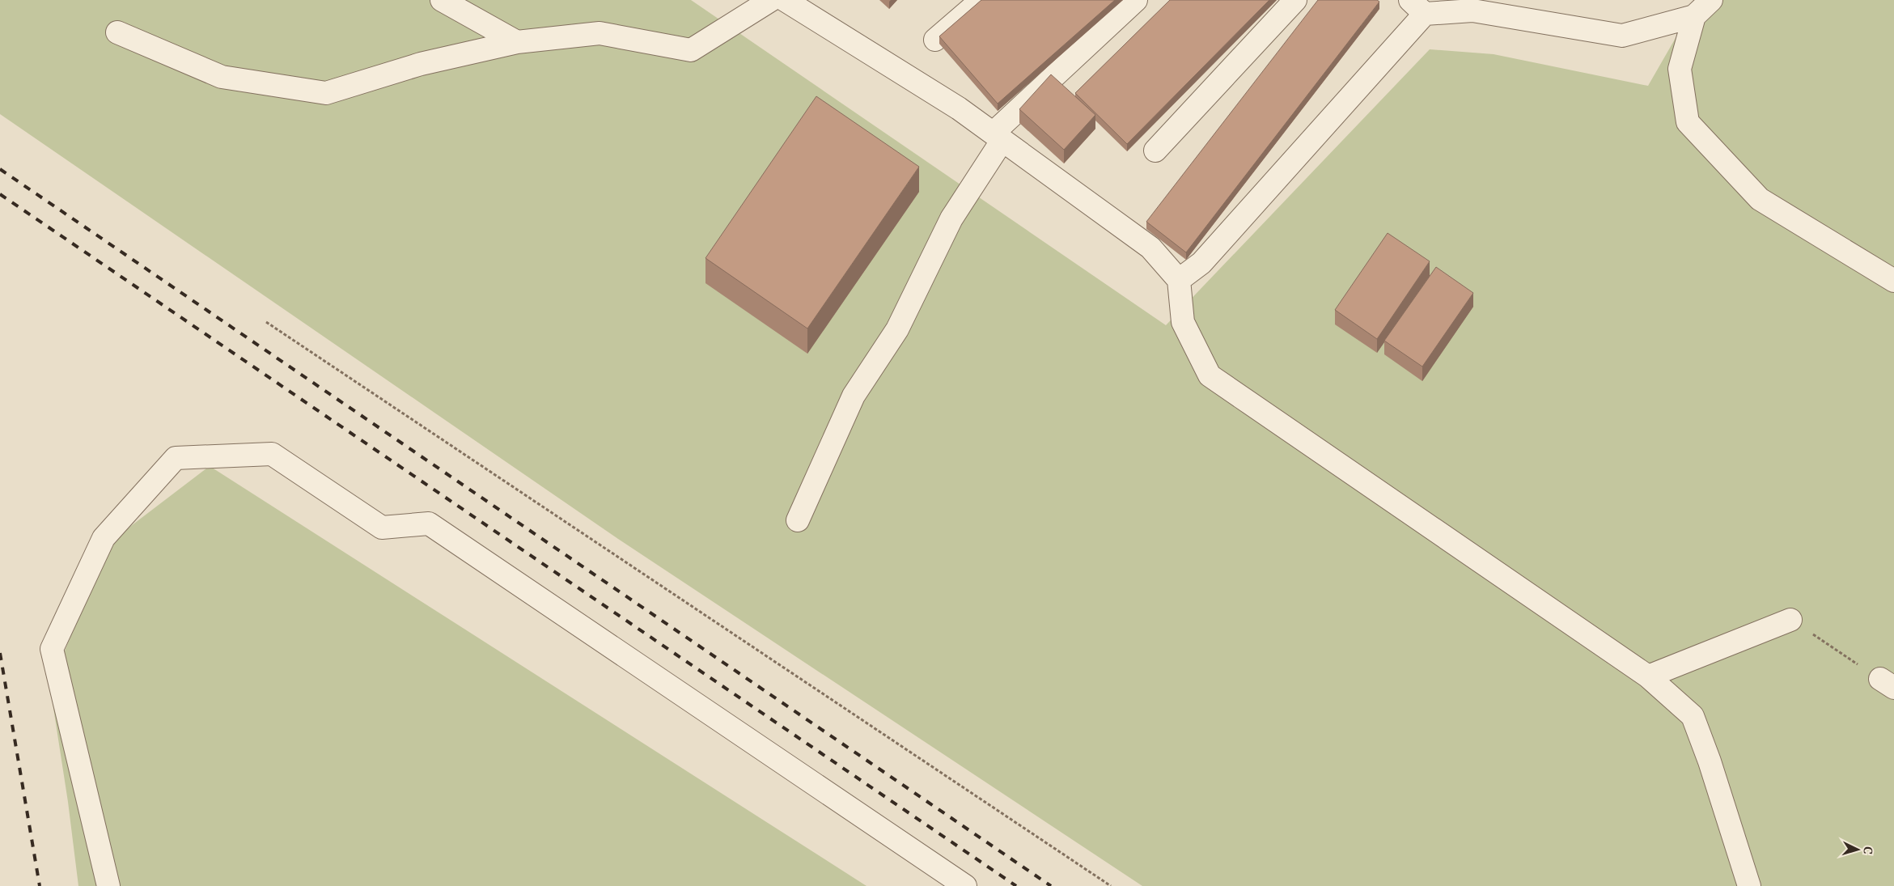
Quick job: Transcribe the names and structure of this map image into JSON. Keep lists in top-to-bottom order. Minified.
{"north":"right"}
